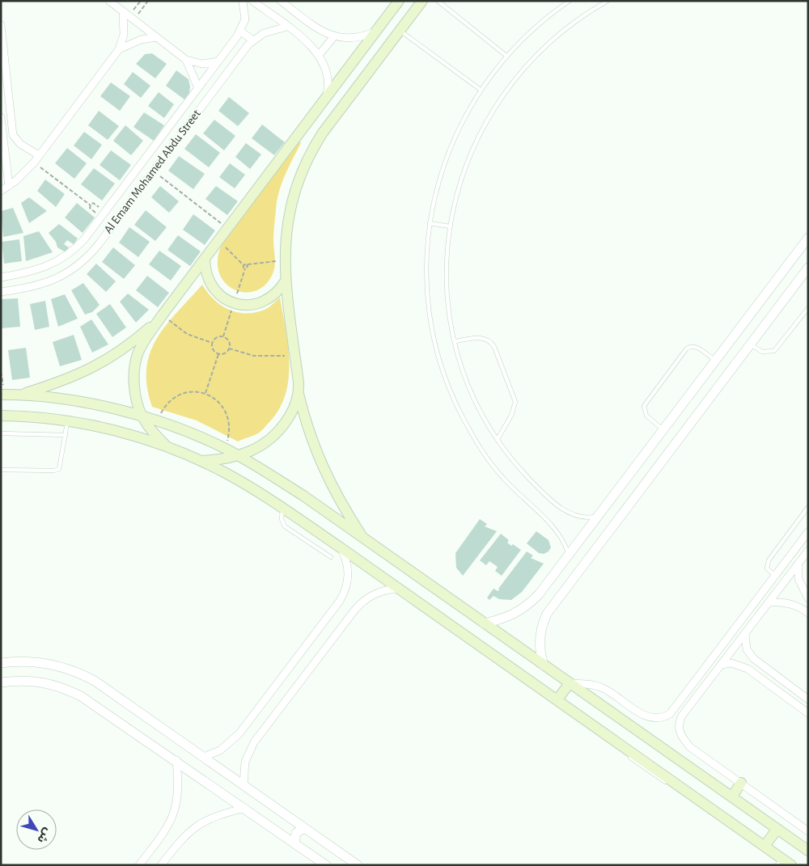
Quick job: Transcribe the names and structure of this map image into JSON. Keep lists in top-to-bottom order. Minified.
{"streets":{"street":["Al Emam Mohamed Abdu Street"]},"north":"bottom right"}
